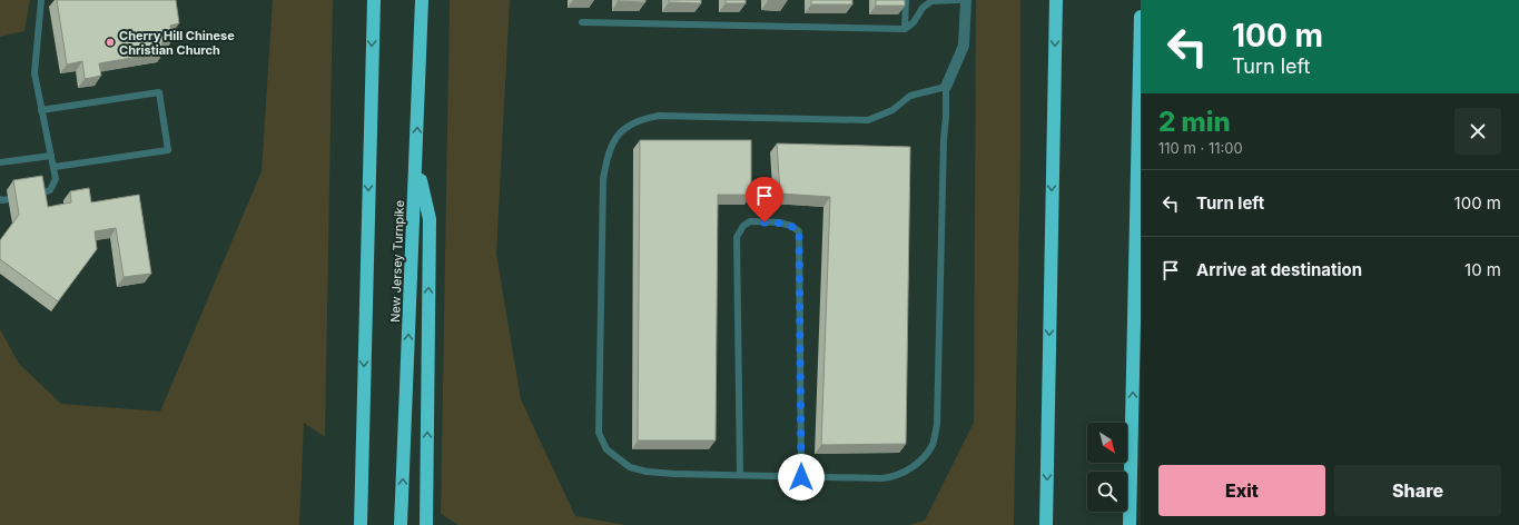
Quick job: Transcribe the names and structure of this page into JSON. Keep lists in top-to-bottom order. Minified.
{"streets":{"highway":["New Jersey Turnpike"]},"places":["Cherry Hill Chinese Christian Church"],"north":"bottom right","page":{"turn":["100 m","Turn left"],"heading":["2 min","110 m · 11:00"],"list":[{"name":"Turn left","value":"100 m"},{"name":"Arrive at destination","value":"10 m"}],"buttons":["Exit","Share"]}}
